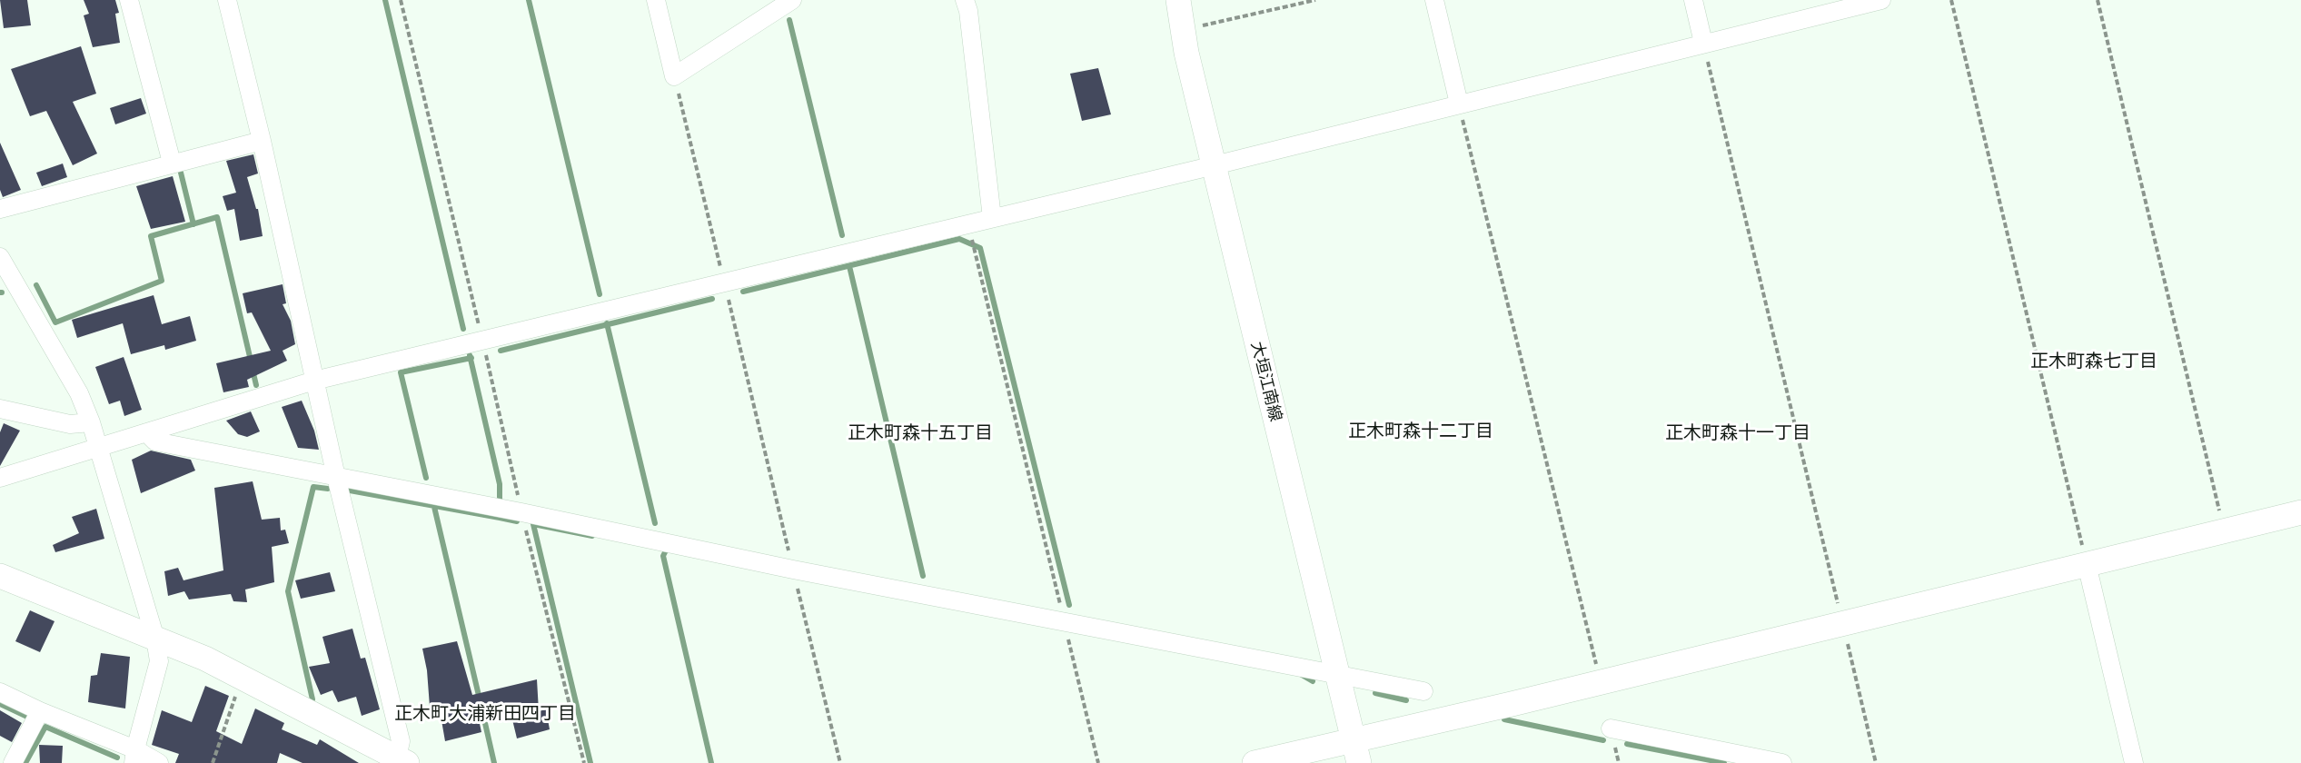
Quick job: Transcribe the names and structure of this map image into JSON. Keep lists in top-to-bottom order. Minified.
{"streets":{"street":["大垣江南線"]},"districts":["正木町森七丁目","正木町森十二丁目","正木町森十五丁目","正木町森十一丁目","正木町大浦新田四丁目"]}
